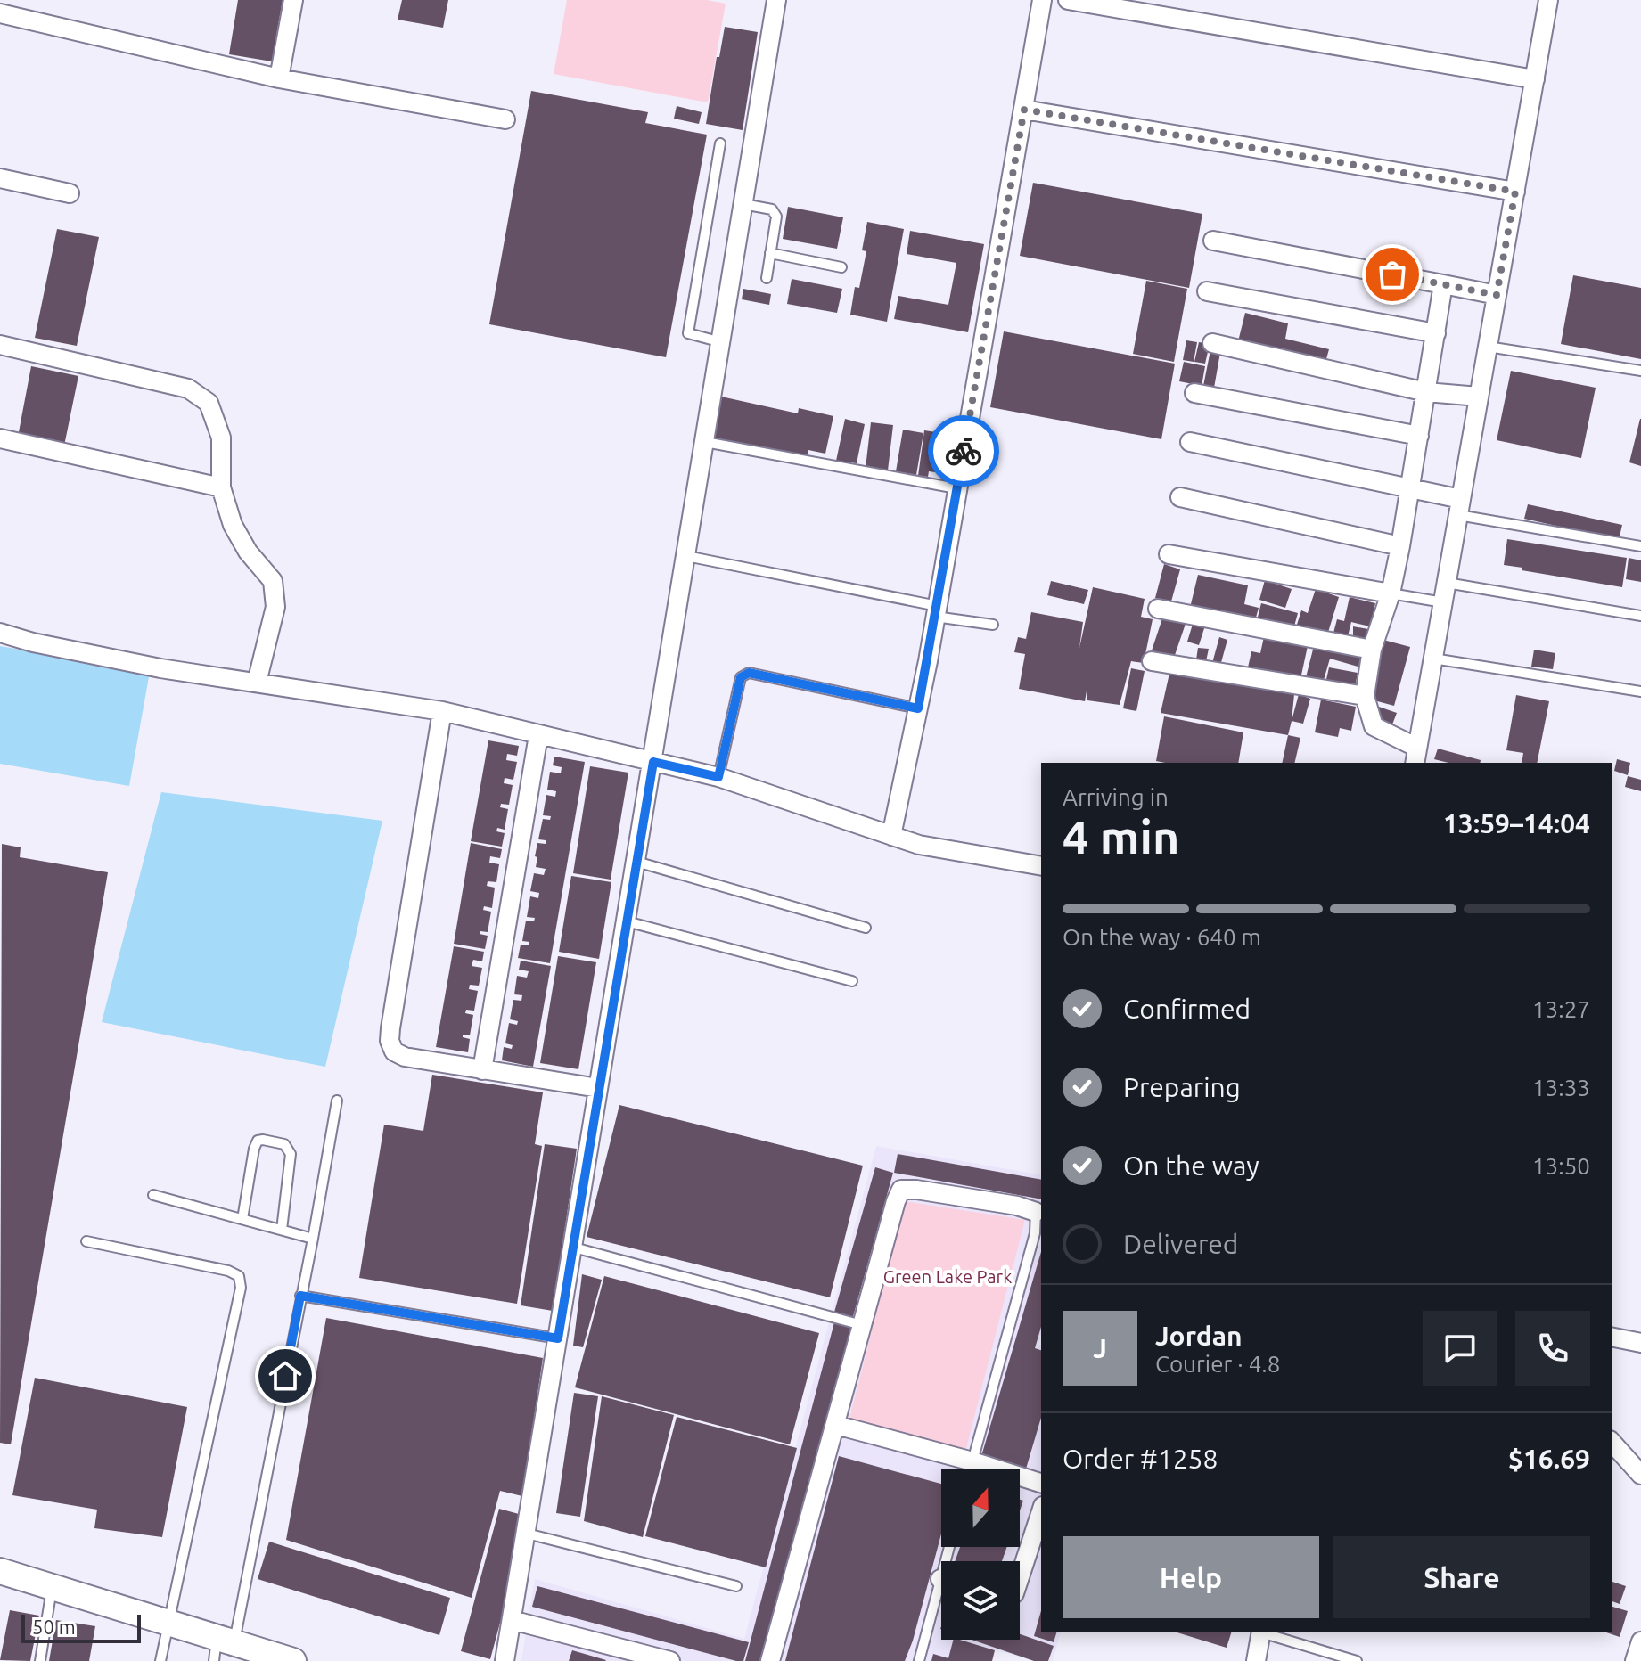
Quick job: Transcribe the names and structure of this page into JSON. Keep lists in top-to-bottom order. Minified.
{"parks":["Green Lake Park"],"scale_bar":"50 m","north":"top","page":{"heading":["4 min","Arriving in","13:59–14:04"],"panel":["Jordan","Courier · 4.8","Order #1258","$16.69"],"bar":"On the way · 640 m","list":[["Confirmed","13:27"],["Preparing","13:33"],["On the way","13:50"],"Delivered"],"round":"J","buttons":["Help","Share"],"scale":"50 m"}}
